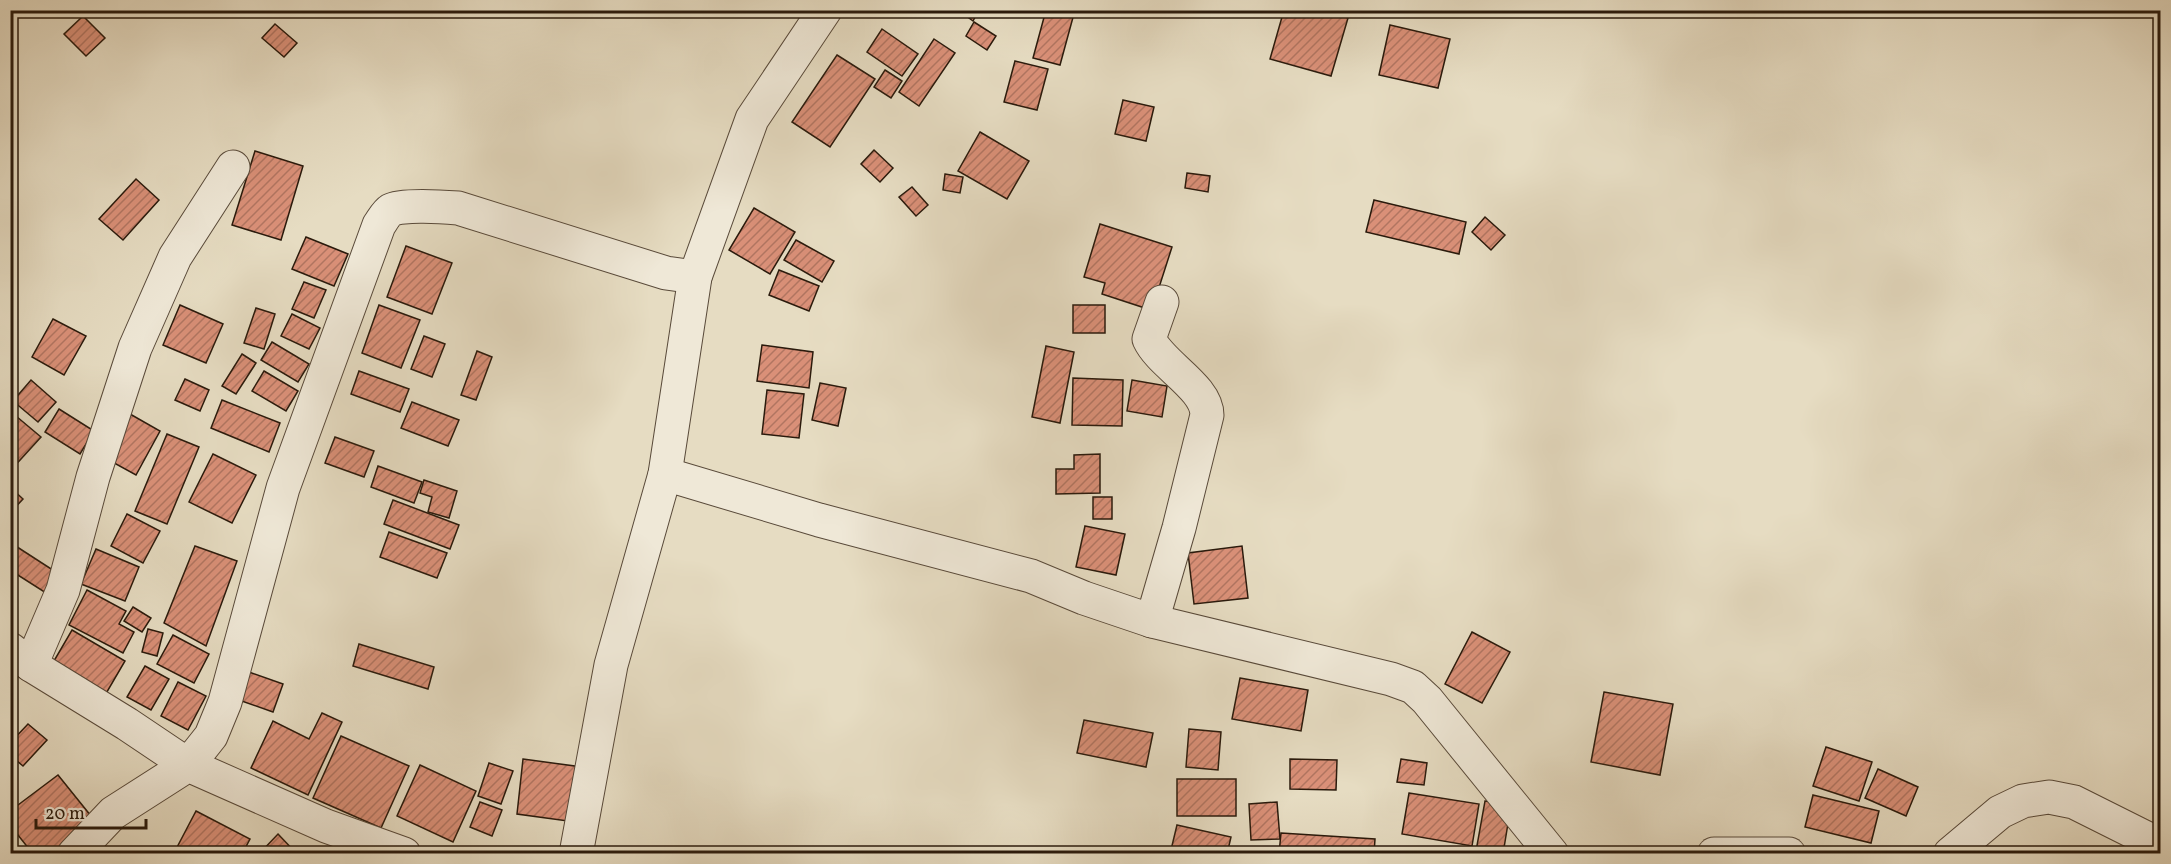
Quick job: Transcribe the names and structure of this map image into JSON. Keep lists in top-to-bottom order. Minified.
{"scale_bar":"20 m"}
